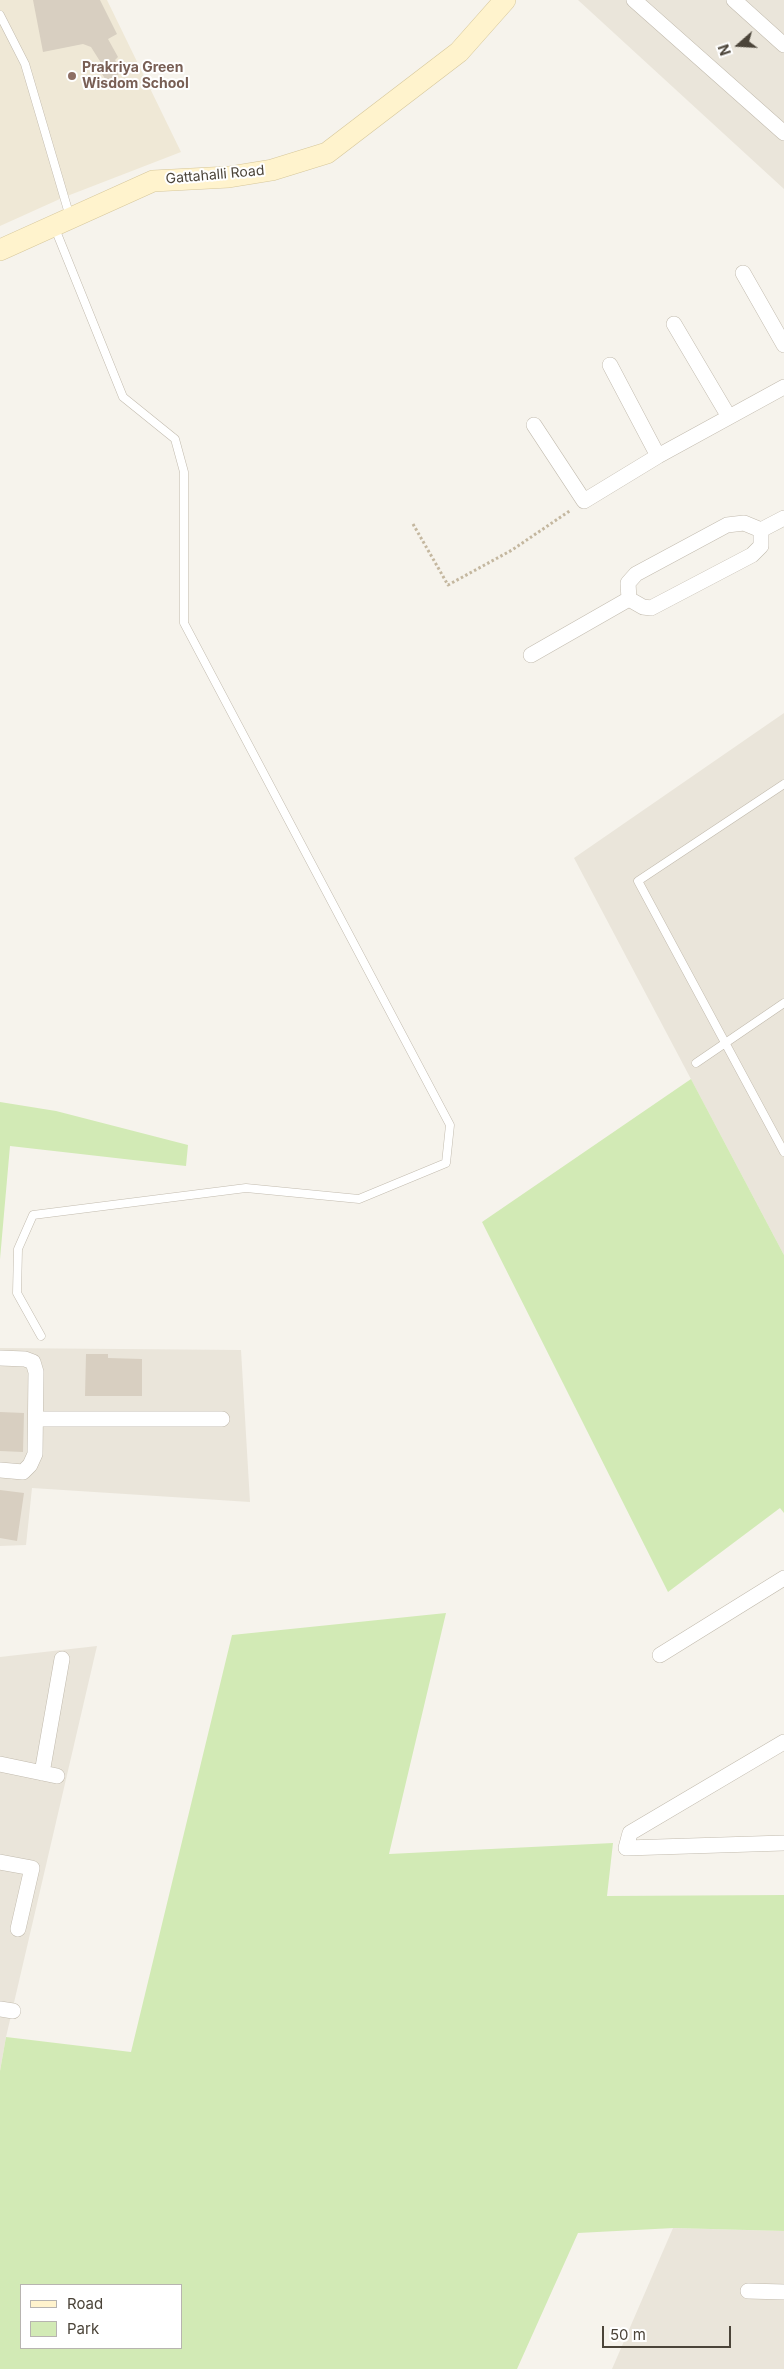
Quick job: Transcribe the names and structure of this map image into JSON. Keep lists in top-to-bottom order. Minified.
{"streets":{"main road":["Gattahalli Road"]},"places":["Prakriya Green Wisdom School"],"legend":["Road","Park"],"scale_bar":"50 m","north":"left"}
